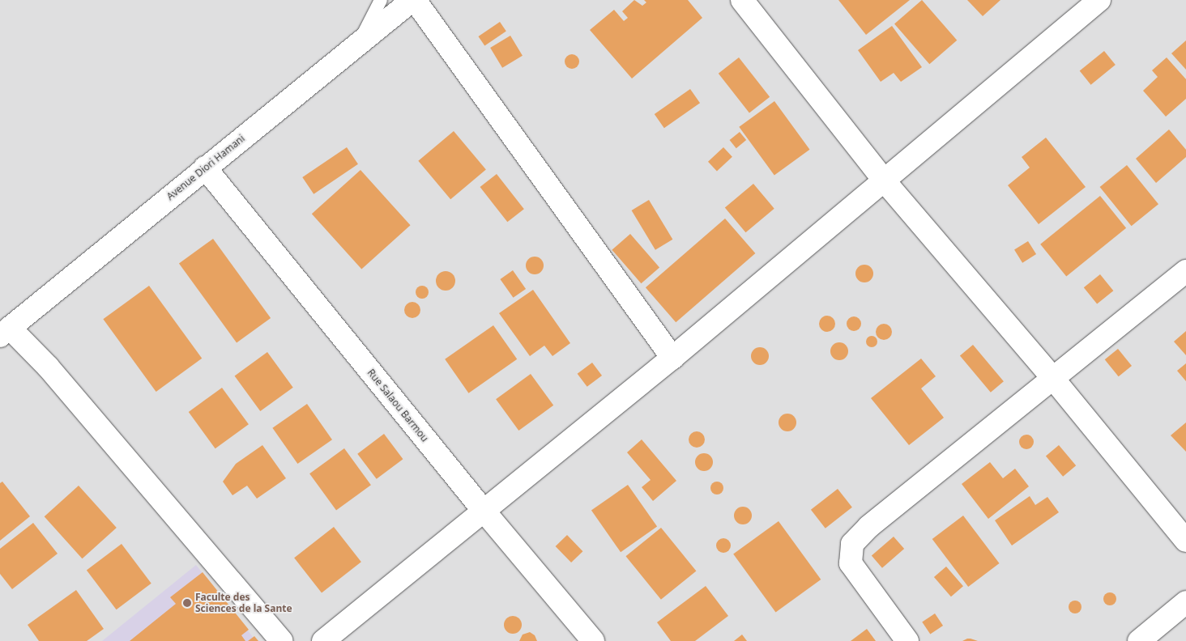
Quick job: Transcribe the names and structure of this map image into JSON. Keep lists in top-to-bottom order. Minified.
{"streets":{"street":["Avenue Diori Hamani","Rue Salaou Barmou"]},"crossings":[["Avenue Diori Hamani","Rue Salaou Barmou"]],"places":["Faculte des Sciences de la Sante"]}
